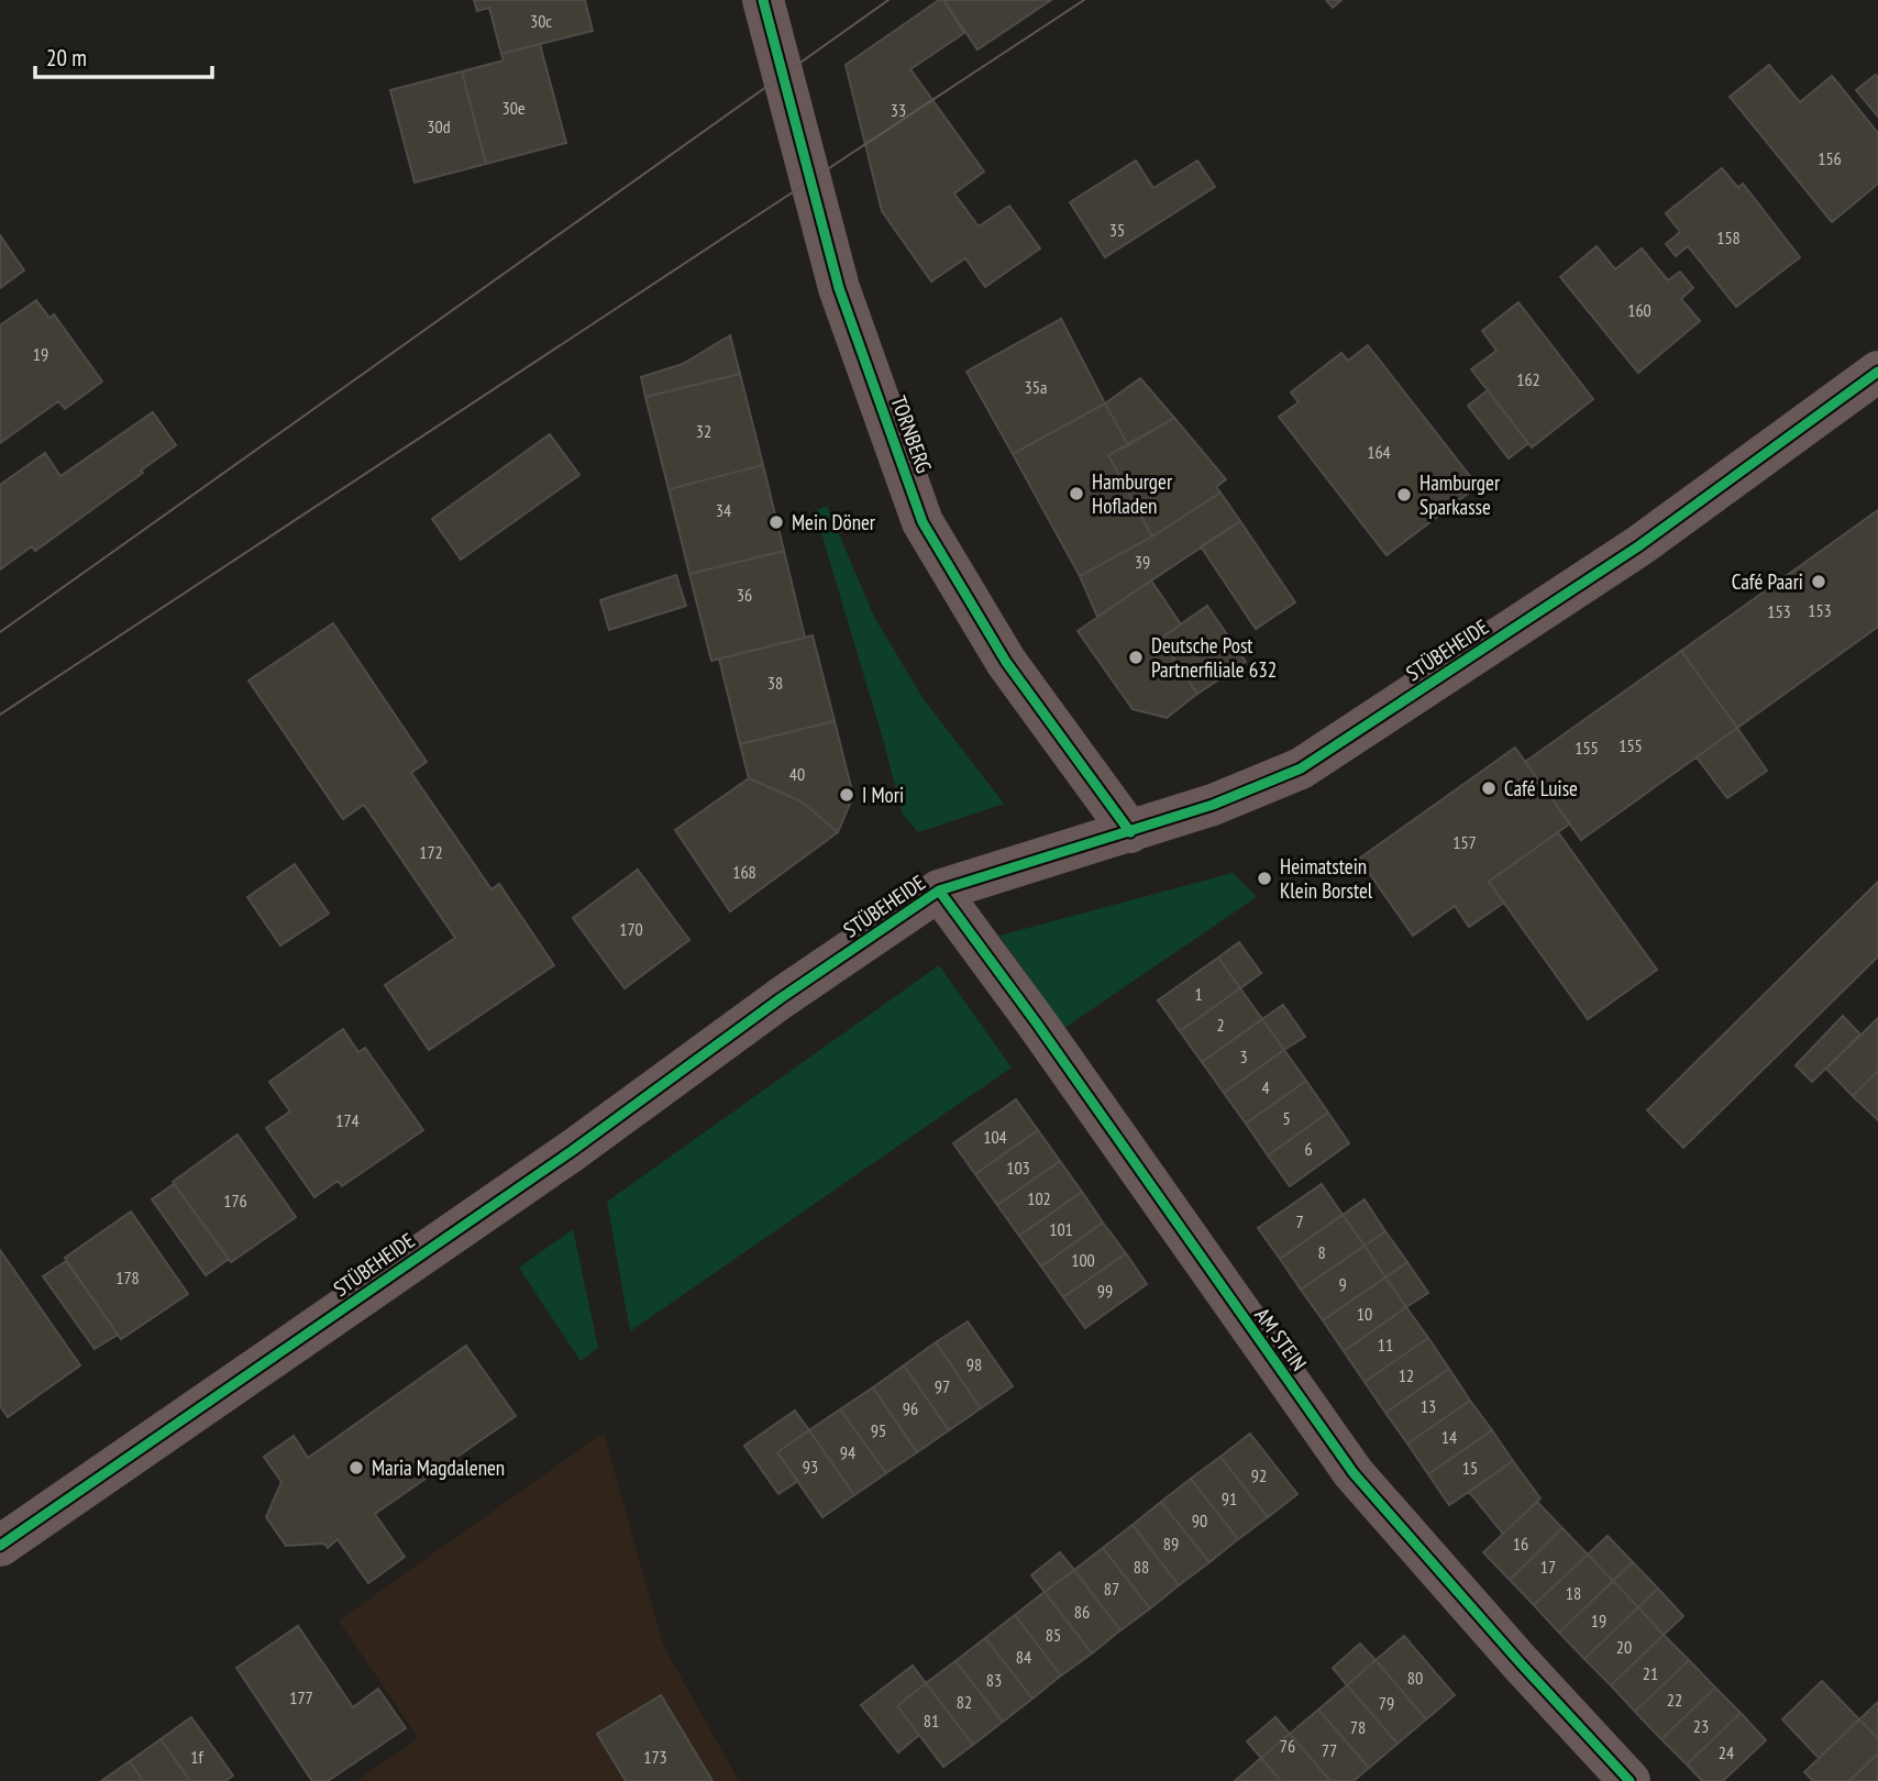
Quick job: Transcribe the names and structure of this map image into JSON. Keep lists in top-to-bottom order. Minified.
{"streets":{"street":["TORNBERG","STÜBEHEIDE","AM STEIN"]},"crossings":[["TORNBERG","STÜBEHEIDE"],["STÜBEHEIDE","AM STEIN"]],"places":["Hamburger Hofladen","Hamburger Sparkasse","Mein Döner","Café Paari","Deutsche Post Partnerfiliale 632","Café Luise","I Mori","Heimatstein Klein Borstel","Maria Magdalenen"],"house_numbers":["30c","30e","33","30d","156","35","158","160","19","162","35a","32","164","34","39","36","153","153","38","155","155","40","157","172","168","170","1","2","3","4","5","174","104","6","103","102","176","7","101","8","100","178","9","99","10","11","98","12","97","13","96","95","14","94","93","15","92","91","90","89","16","88","17","87","18","86","19","85","20","84","21","80","83","177","22","82","79","81","23","78","76","77","24","1f","173"],"scale_bar":"20 m"}
